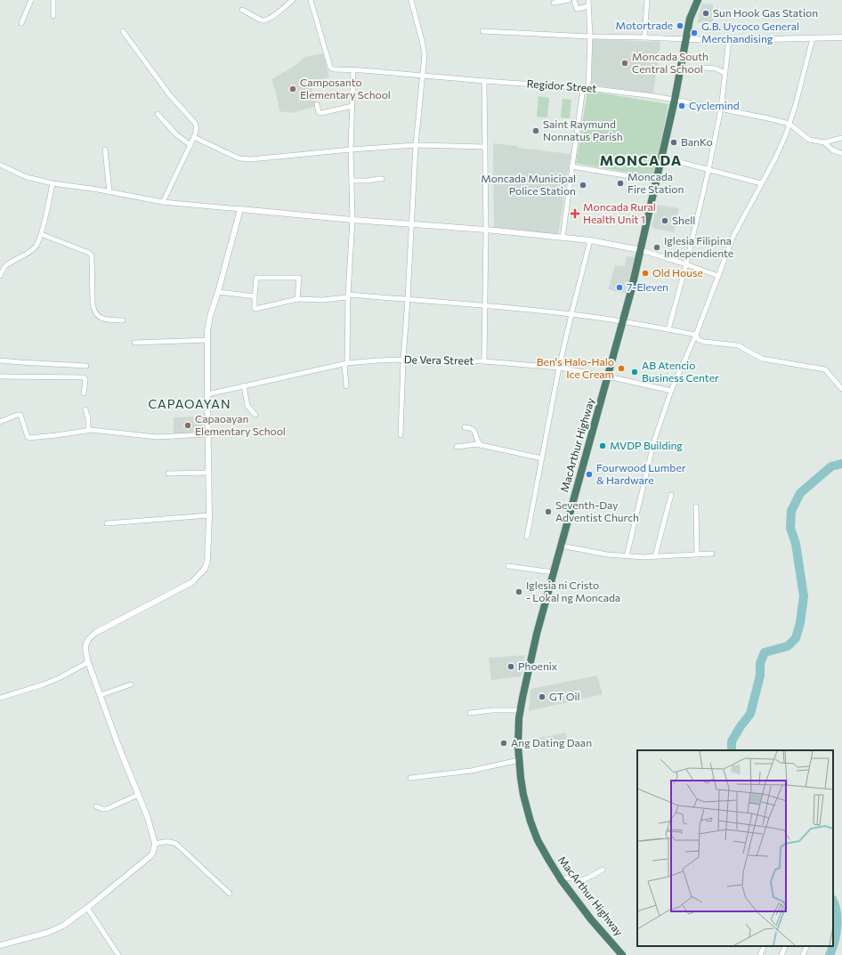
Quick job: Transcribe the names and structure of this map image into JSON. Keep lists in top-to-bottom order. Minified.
{"streets":{"highway":["MacArthur Highway"],"street":["Regidor Street","De Vera Street"]},"crossings":[["Regidor Street","MacArthur Highway"],["De Vera Street","MacArthur Highway"]],"districts":["MONCADA","CAPAOAYAN"],"places":{"other":["Sun Hook Gas Station","Motortrade","G.B. Uycoco General Merchandising","Moncada South Central School","Camposanto Elementary School","Cyclemind","Saint Raymund Nonnatus Parish","BanKo","Moncada Fire Station","Moncada Municipal Police Station","Shell","Iglesia Filipina Independiente","Old House","7-Eleven","Ben's Halo-Halo Ice Cream","AB Atencio Business Center","Capaoayan Elementary School","MVDP Building","Fourwood Lumber & Hardware","Seventh-Day Adventist Church","Iglesia ni Cristo - Lokal ng Moncada","Phoenix","GT Oil","Ang Dating Daan"],"health":["Moncada Rural Health Unit 1"]}}
